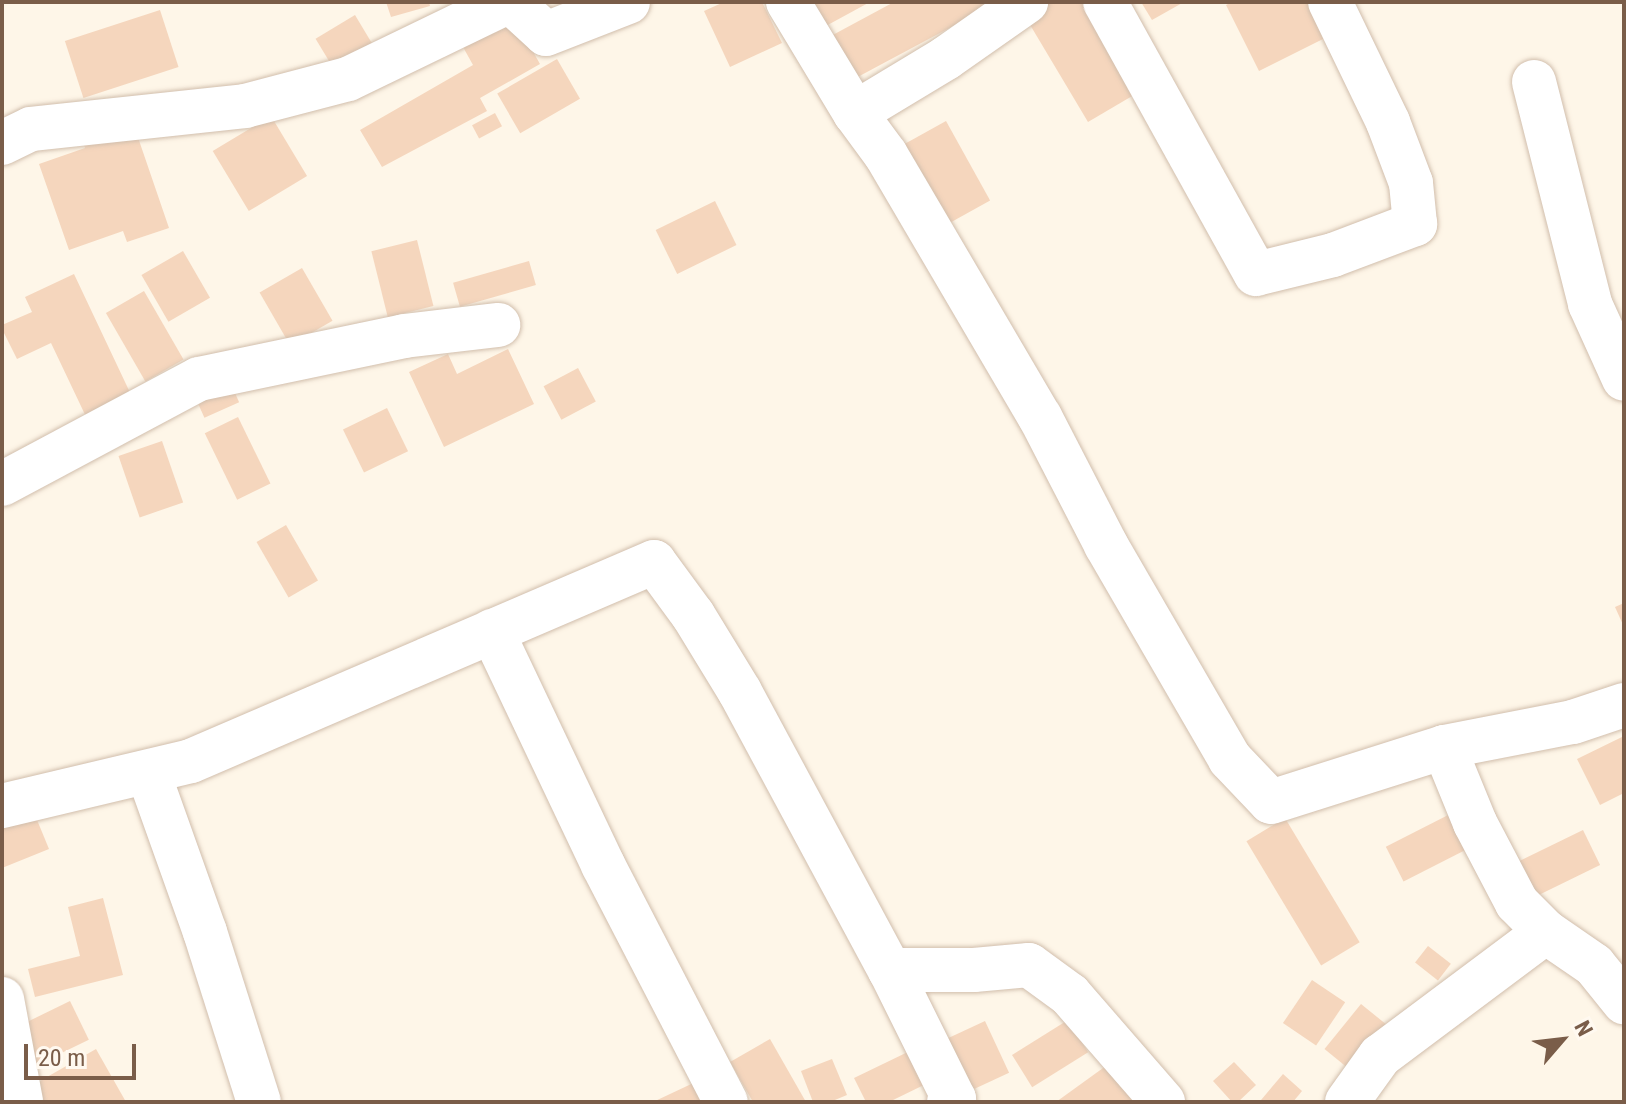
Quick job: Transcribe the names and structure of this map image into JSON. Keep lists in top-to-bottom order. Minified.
{"scale_bar":"20 m","north":"top right"}
